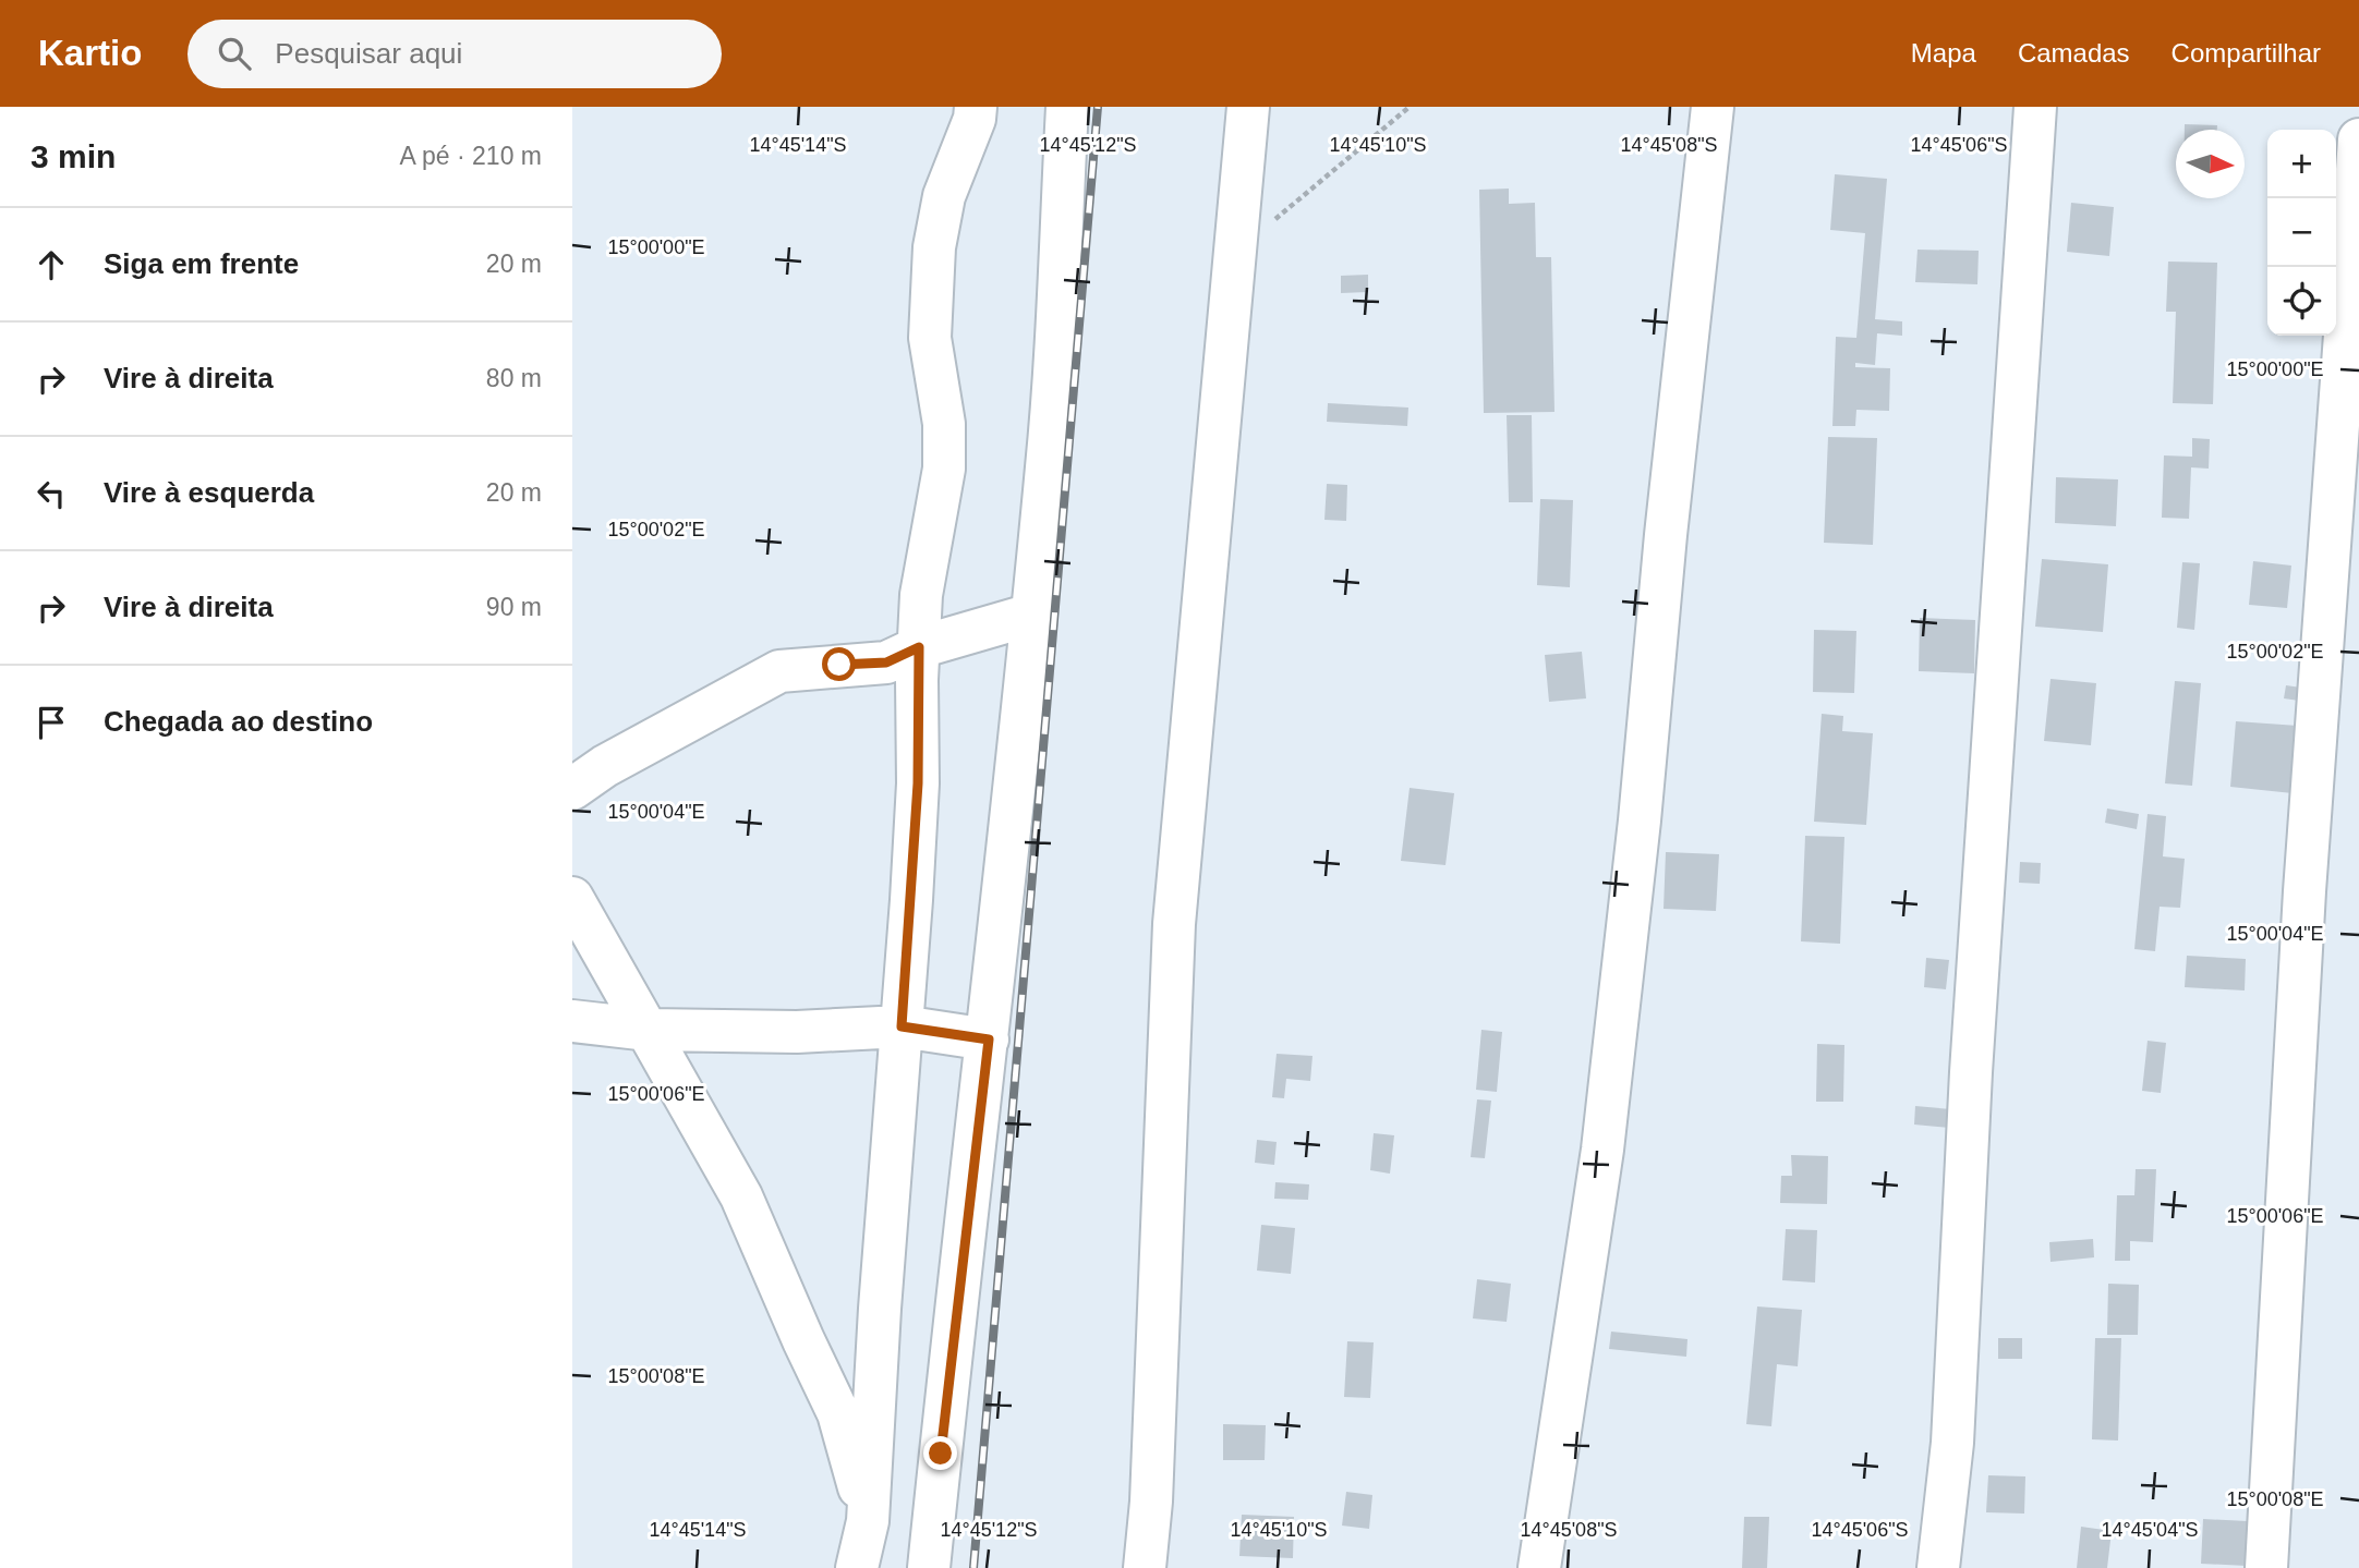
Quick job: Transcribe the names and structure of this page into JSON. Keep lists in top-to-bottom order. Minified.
{"north":"right","page":{"header":"Kartio","search":"Pesquisar aqui","nav":["Mapa","Camadas","Compartilhar"],"heading":["3 min","A pé · 210 m"],"map_buttons":["+","−"],"list":[["Siga em frente","20 m"],["Vire à direita","80 m"],["Vire à esquerda","20 m"],["Vire à direita","90 m"],"Chegada ao destino"]},"coordinates":["14°45'14\"S","14°45'12\"S","14°45'10\"S","14°45'08\"S","14°45'06\"S","15°00'00\"E","15°00'02\"E","15°00'04\"E","15°00'06\"E","15°00'08\"E","14°45'04\"S"]}
